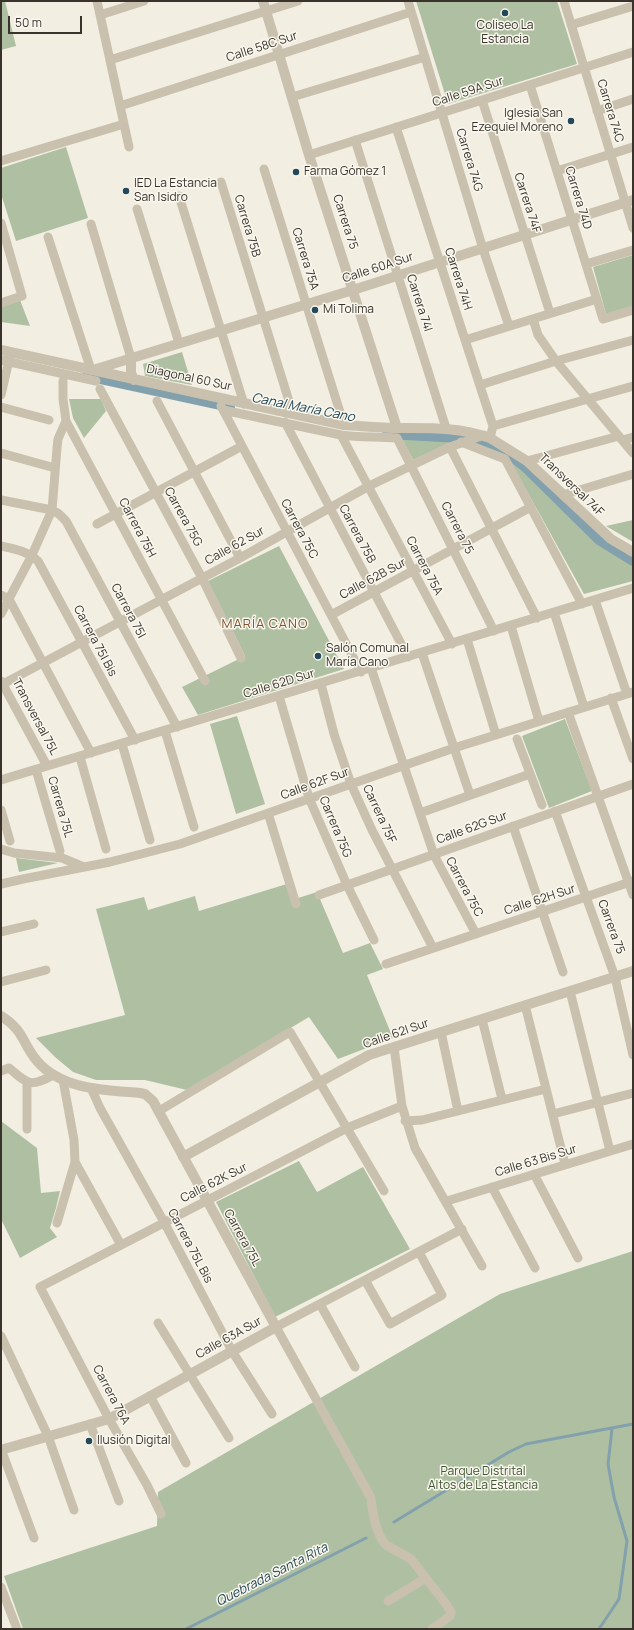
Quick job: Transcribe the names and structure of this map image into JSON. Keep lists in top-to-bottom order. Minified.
{"streets":{"street":["Calle 58C Sur","Calle 59A Sur","Carrera 74C","Carrera 74G","Carrera 74D","Carrera 74F","Carrera 75","Carrera 75B","Carrera 75A","Calle 60A Sur","Carrera 74H","Carrera 74I","Diagonal 60 Sur","Transversal 74F","Carrera 75G","Carrera 75H","Carrera 75C","Calle 62 Sur","Calle 62B Sur","Carrera 75I","Carrera 75I Bis","Calle 62D Sur","Transversal 75L","Calle 62F Sur","Carrera 75L","Carrera 75F","Calle 62G Sur","Calle 62H Sur","Calle 62I Sur","Calle 63 Bis Sur","Calle 62K Sur","Carrera 75L Bis","Calle 63A Sur","Carrera 76A"]},"crossings":[["Calle 58C Sur","Carrera 74G"],["Calle 58C Sur","Carrera 75"],["Calle 59A Sur","Carrera 74C"],["Calle 59A Sur","Carrera 74G"],["Calle 59A Sur","Carrera 74D"],["Calle 59A Sur","Carrera 74F"],["Calle 59A Sur","Carrera 75"],["Calle 59A Sur","Carrera 74H"],["Calle 59A Sur","Carrera 74I"],["Carrera 74C","Calle 60A Sur"],["Carrera 74G","Calle 60A Sur"],["Carrera 74D","Calle 60A Sur"],["Carrera 74F","Calle 60A Sur"],["Carrera 75","Calle 60A Sur"],["Carrera 75","Diagonal 60 Sur"],["Carrera 75","Calle 62 Sur"],["Carrera 75","Calle 62B Sur"],["Carrera 75","Calle 62D Sur"],["Carrera 75","Calle 62G Sur"],["Carrera 75","Calle 62H Sur"],["Carrera 75","Calle 62I Sur"],["Carrera 75B","Calle 60A Sur"],["Carrera 75B","Diagonal 60 Sur"],["Carrera 75B","Calle 62 Sur"],["Carrera 75B","Calle 62B Sur"],["Carrera 75B","Calle 62D Sur"],["Carrera 75A","Calle 60A Sur"],["Carrera 75A","Diagonal 60 Sur"],["Carrera 75A","Calle 62 Sur"],["Carrera 75A","Calle 62B Sur"],["Carrera 75A","Calle 62D Sur"],["Calle 60A Sur","Carrera 74H"],["Calle 60A Sur","Carrera 74I"],["Calle 60A Sur","Diagonal 60 Sur"],["Carrera 74I","Diagonal 60 Sur"],["Diagonal 60 Sur","Transversal 74F"],["Diagonal 60 Sur","Carrera 75G"],["Diagonal 60 Sur","Carrera 75C"],["Diagonal 60 Sur","Calle 62 Sur"],["Transversal 74F","Calle 62 Sur"],["Carrera 75G","Calle 62 Sur"],["Carrera 75G","Calle 62D Sur"],["Carrera 75G","Calle 62F Sur"],["Carrera 75G","Calle 62G Sur"],["Carrera 75H","Calle 62 Sur"],["Carrera 75C","Calle 62 Sur"],["Carrera 75C","Calle 62B Sur"],["Carrera 75C","Calle 62D Sur"],["Carrera 75C","Calle 62F Sur"],["Carrera 75C","Calle 62G Sur"],["Carrera 75C","Calle 62H Sur"],["Calle 62 Sur","Carrera 75I"],["Calle 62 Sur","Carrera 75I Bis"],["Calle 62 Sur","Transversal 75L"],["Carrera 75I","Calle 62D Sur"],["Carrera 75I Bis","Calle 62D Sur"],["Calle 62D Sur","Transversal 75L"],["Calle 62D Sur","Carrera 75L"],["Calle 62D Sur","Carrera 75F"],["Calle 62F Sur","Carrera 75F"],["Carrera 75L","Calle 62I Sur"],["Carrera 75L","Calle 62K Sur"],["Carrera 75L","Carrera 75L Bis"],["Carrera 75L","Calle 63A Sur"],["Carrera 75F","Calle 62G Sur"],["Carrera 75F","Calle 62H Sur"],["Calle 62K Sur","Carrera 75L Bis"],["Calle 62K Sur","Carrera 76A"],["Carrera 75L Bis","Calle 63A Sur"],["Calle 63A Sur","Carrera 76A"]],"districts":["MARÍA CANO"],"water":["Canal María Cano","Quebrada Santa Rita"],"parks":["Parque Distrital Altos de La Estancia"],"places":["Coliseo La Estancia","Iglesia San Ezequiel Moreno","Farma Gómez 1","IED La Estancia San Isidro","Mi Tolima","Salón Comunal María Cano","Ilusión Digital"],"scale_bar":"50 m"}
